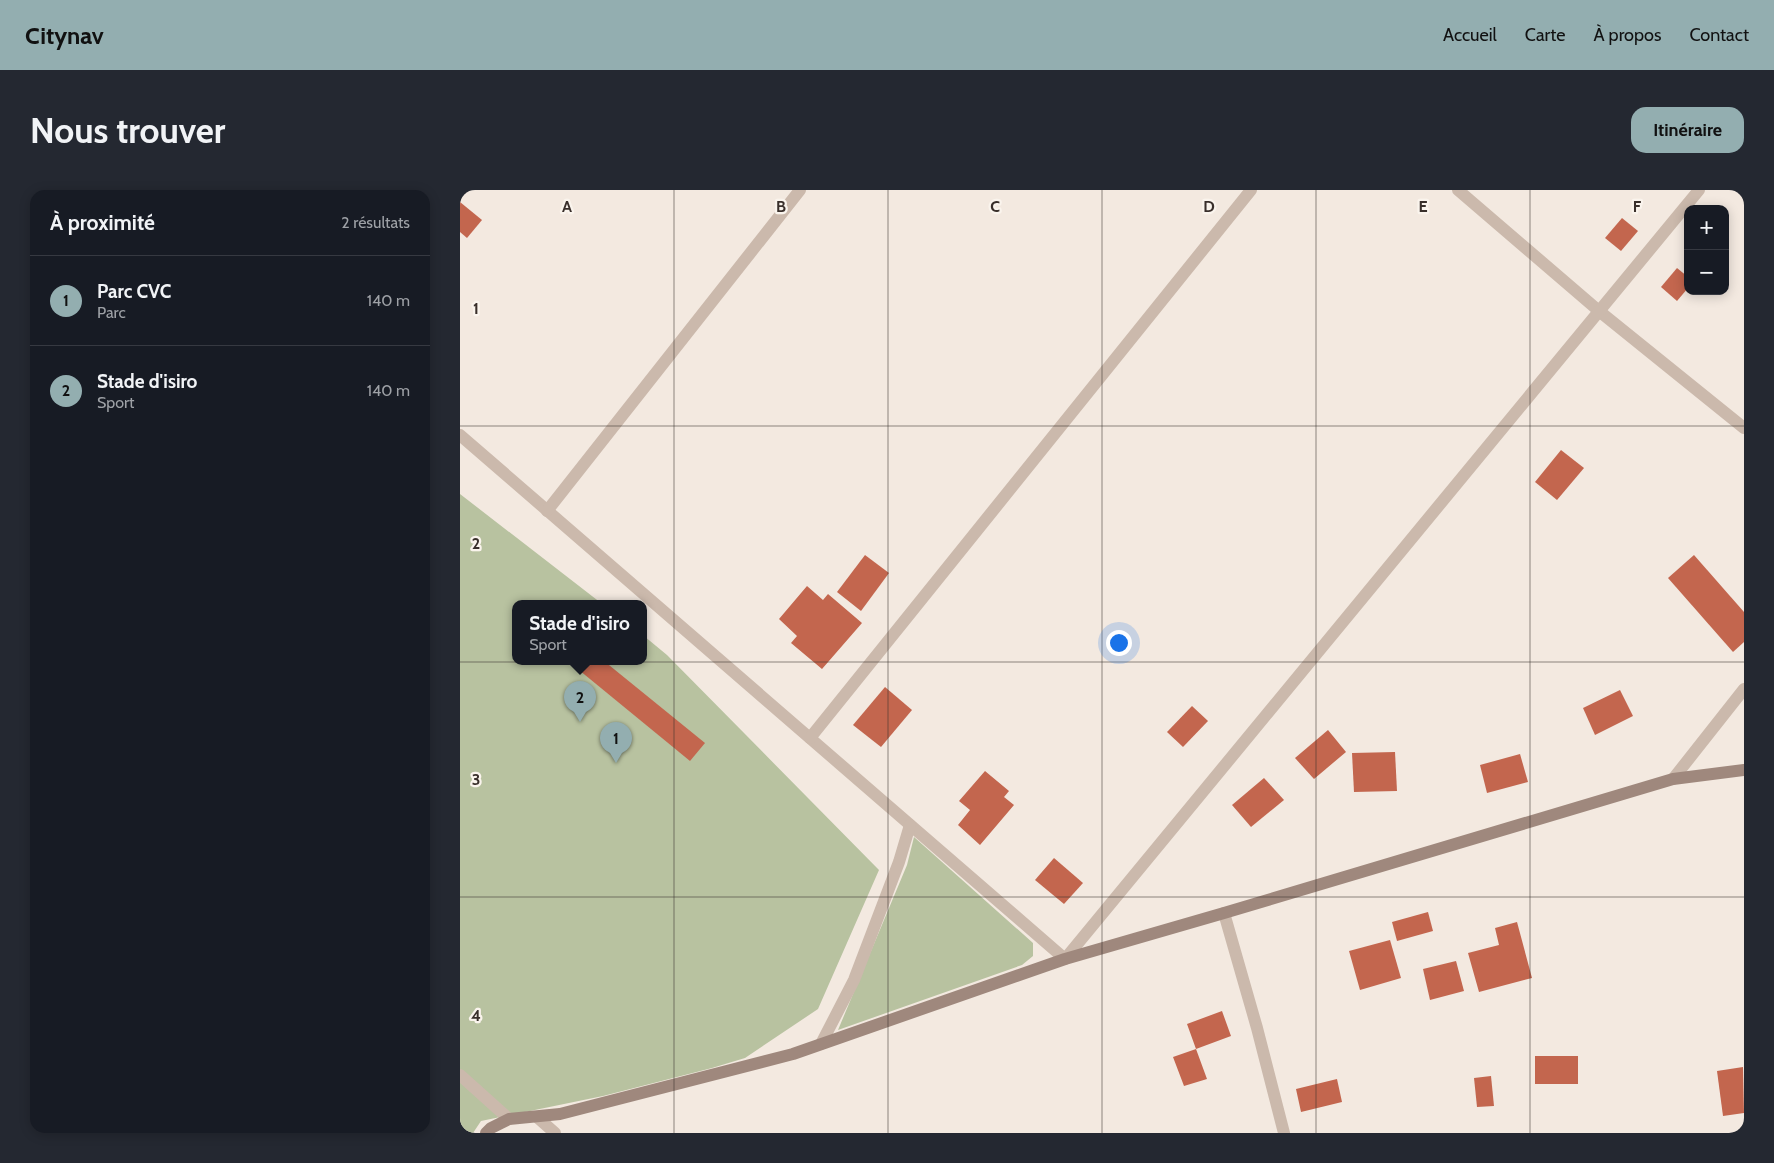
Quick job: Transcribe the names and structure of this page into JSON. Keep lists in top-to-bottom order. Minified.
{"page":{"header":"Citynav","nav":["Accueil","Carte","À propos","Contact"],"buttons":"Itinéraire","title":"Nous trouver","heading":["À proximité","2 résultats"],"map_buttons":["+","−"],"list":[{"mark":"1","name":"Parc CVC","note":"Parc","value":"140 m"},{"mark":"2","name":"Stade d'isiro","note":"Sport","value":"140 m"}],"popup":["Stade d'isiro","Sport"],"pins":["2","1"]},"grid":{"columns":["A","B","C","D","E","F"],"rows":["1","2","3","4"]}}
